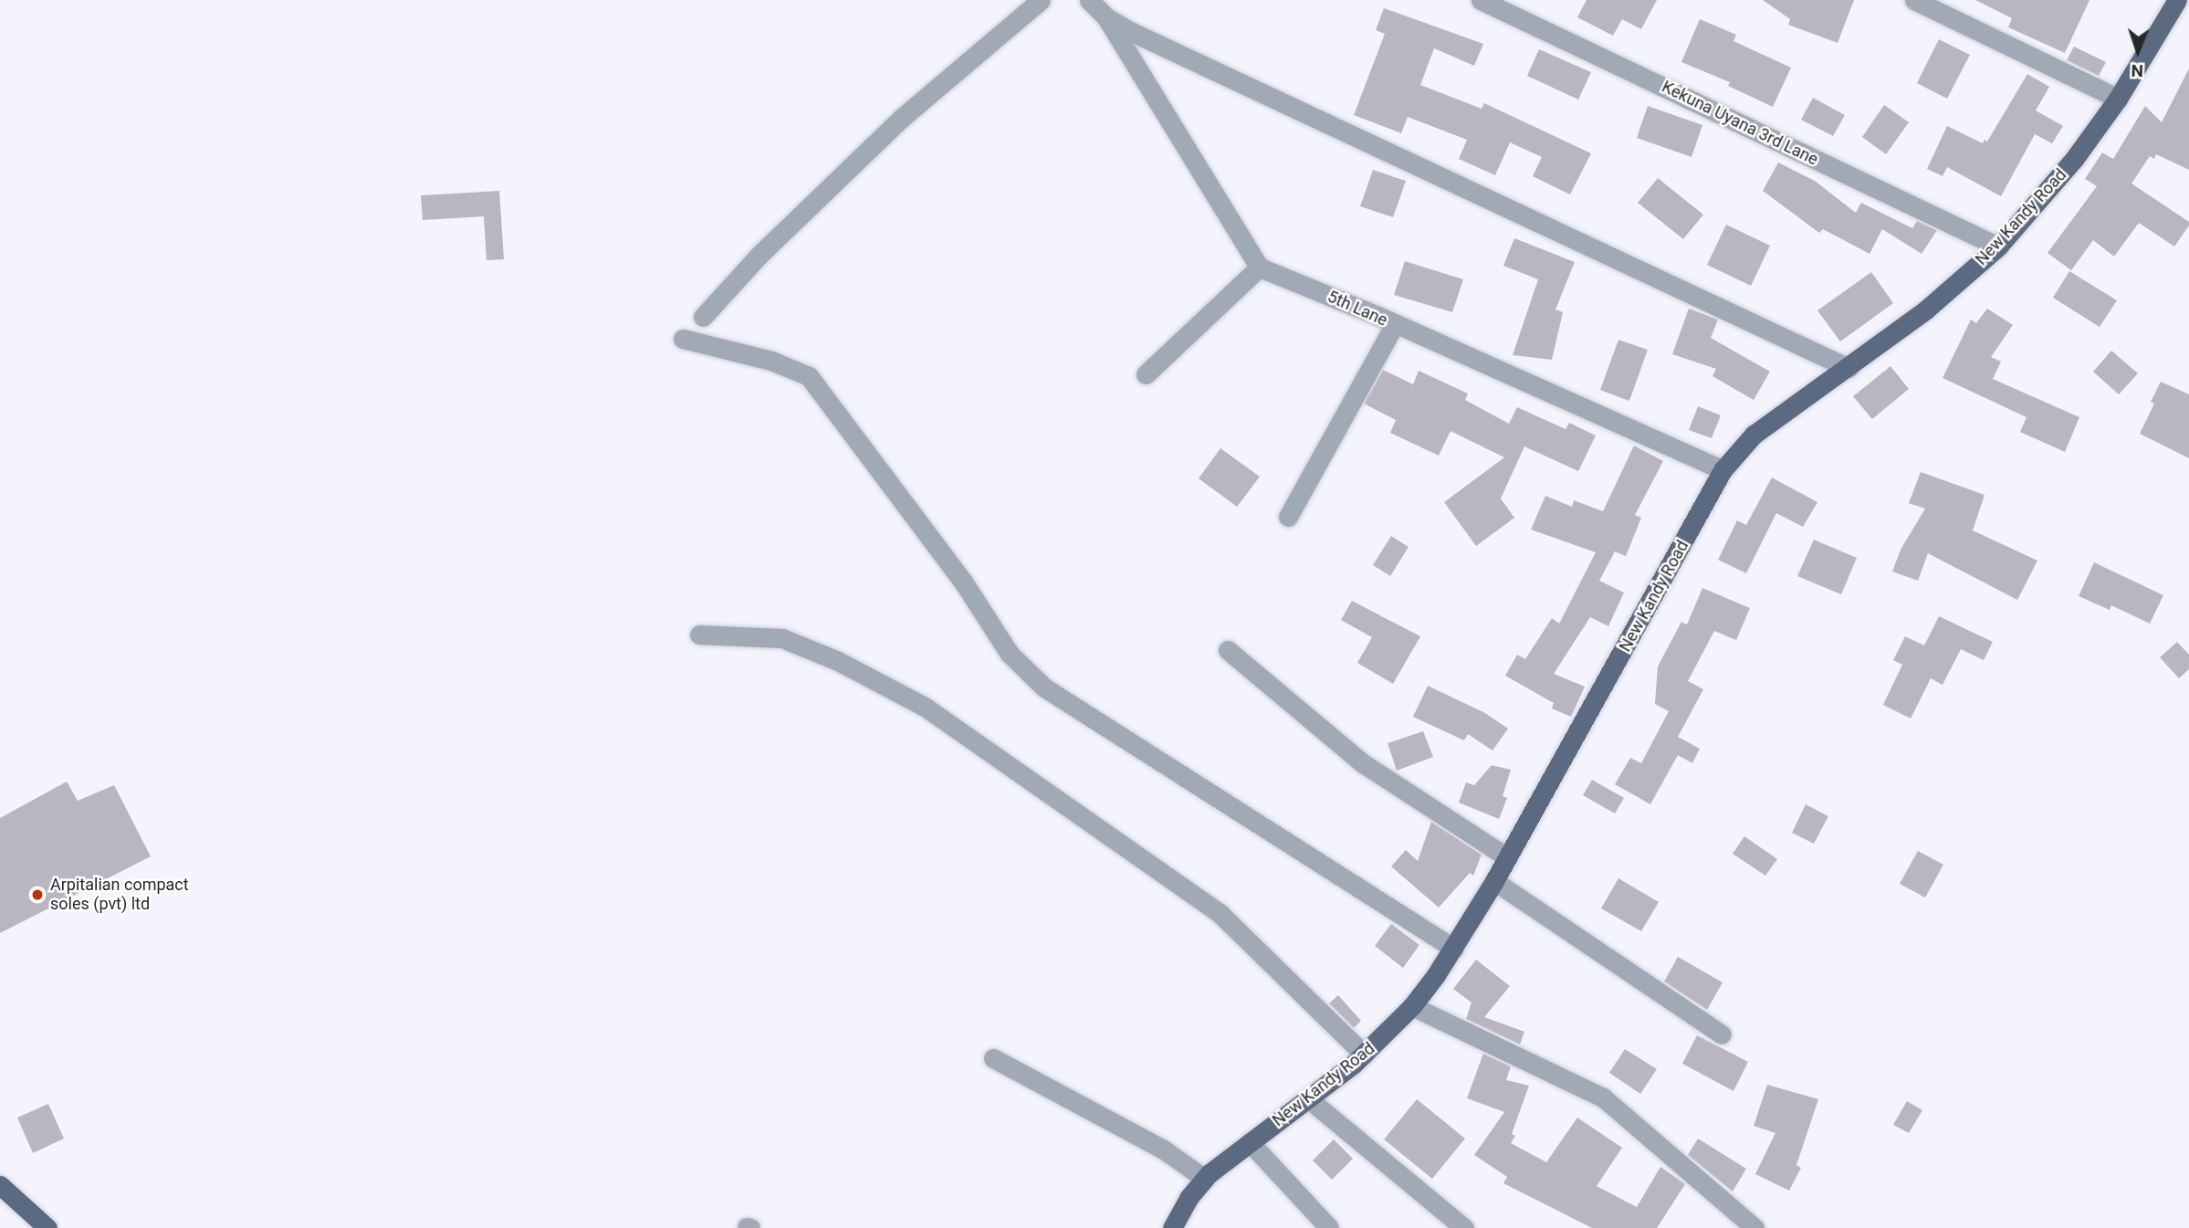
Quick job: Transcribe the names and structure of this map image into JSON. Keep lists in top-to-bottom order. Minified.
{"streets":{"main road":["New Kandy Road"],"street":["Kekuna Uyana 3rd Lane","5th Lane"]},"crossings":[["Kekuna Uyana 3rd Lane","New Kandy Road"],["New Kandy Road","5th Lane"]],"places":["Arpitalian compact soles (pvt) ltd"],"north":"bottom"}
